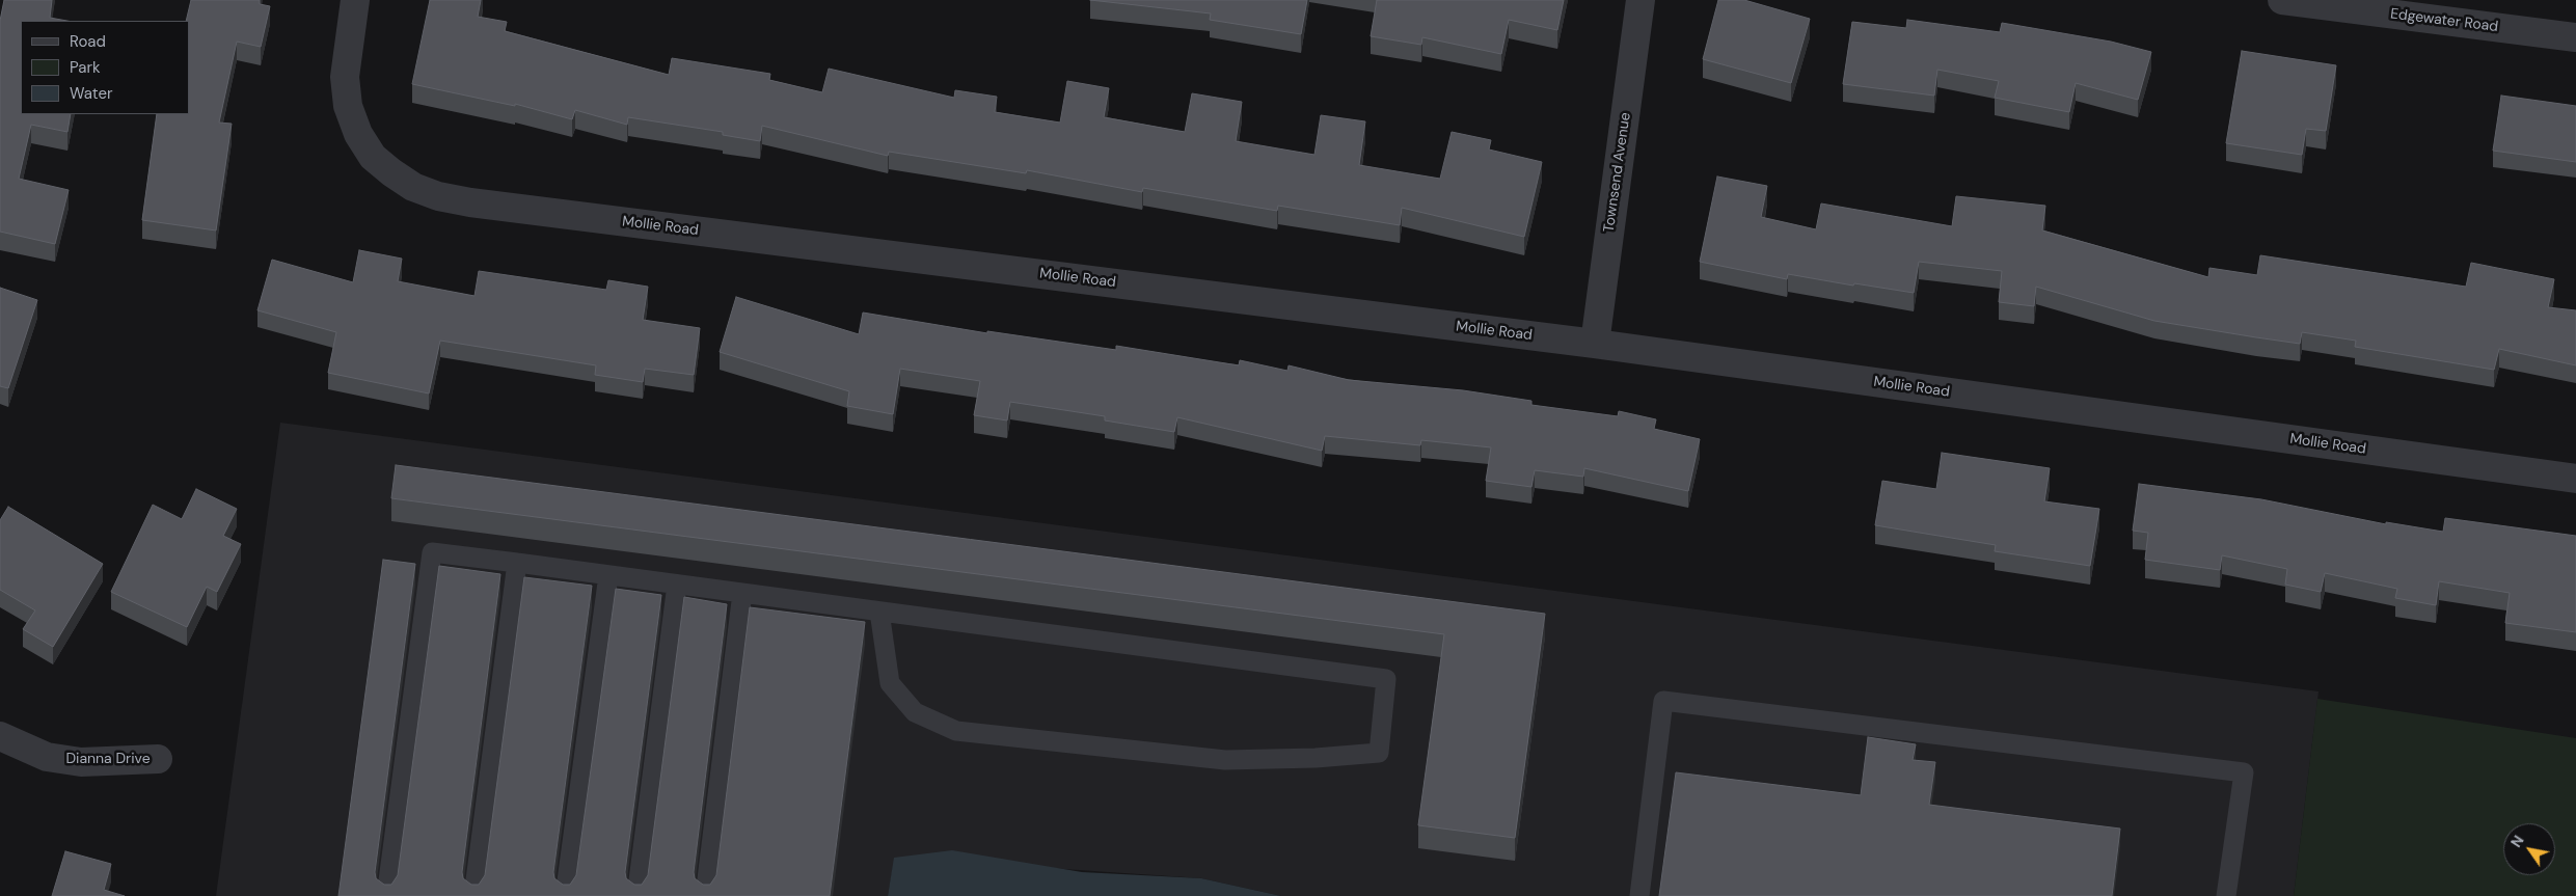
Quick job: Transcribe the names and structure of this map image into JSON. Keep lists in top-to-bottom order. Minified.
{"streets":{"street":["Edgewater Road","Townsend Avenue","Mollie Road","Dianna Drive"]},"crossings":[["Townsend Avenue","Mollie Road"]],"legend":["Road","Park","Water"],"north":"top left"}
